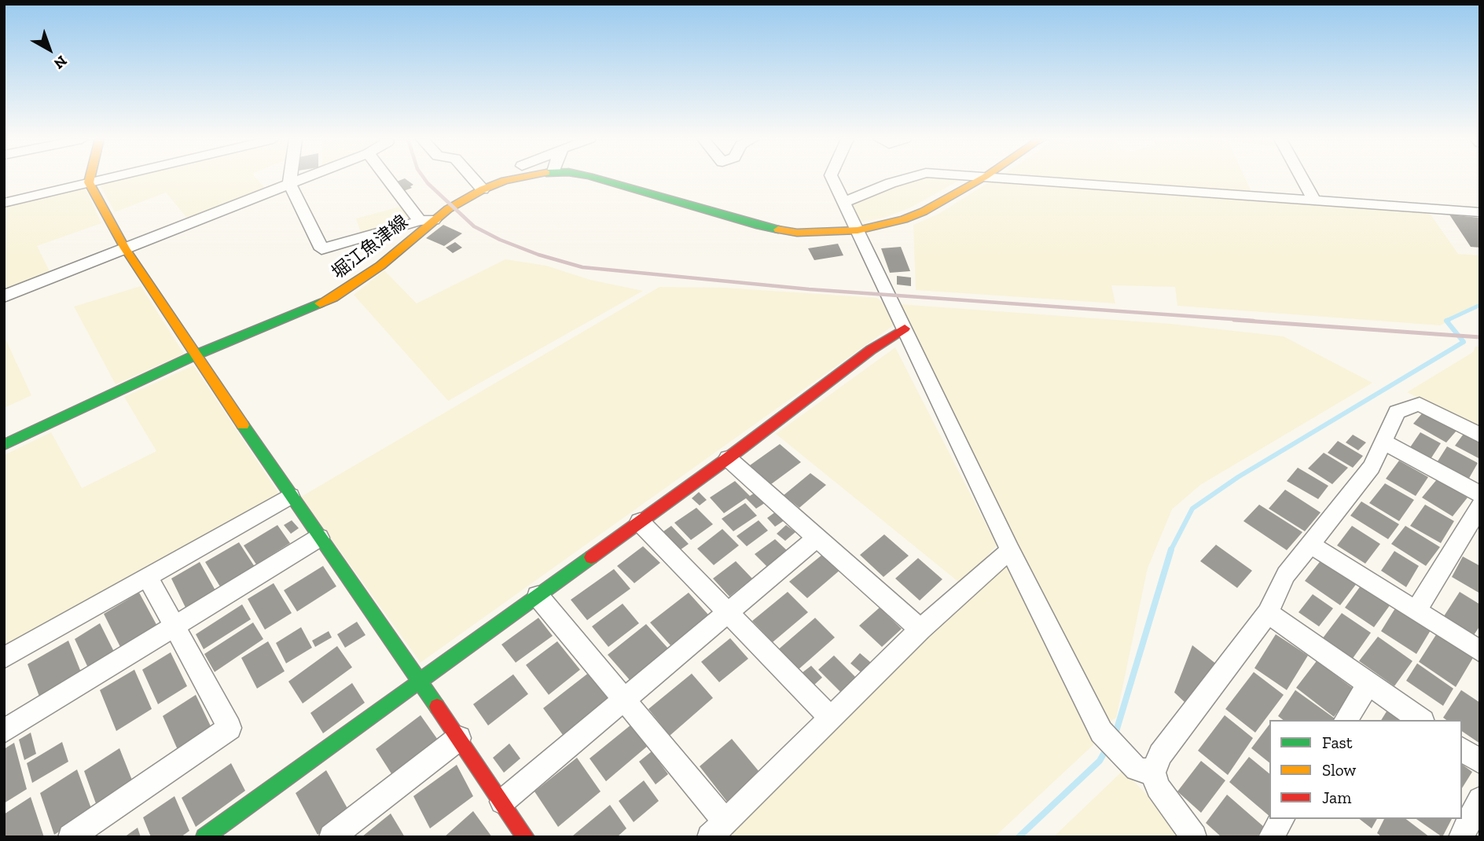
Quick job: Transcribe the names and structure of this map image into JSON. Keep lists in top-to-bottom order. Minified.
{"streets":{"street":["堀江魚津線"]},"legend":["Fast","Slow","Jam"],"north":"bottom right"}
